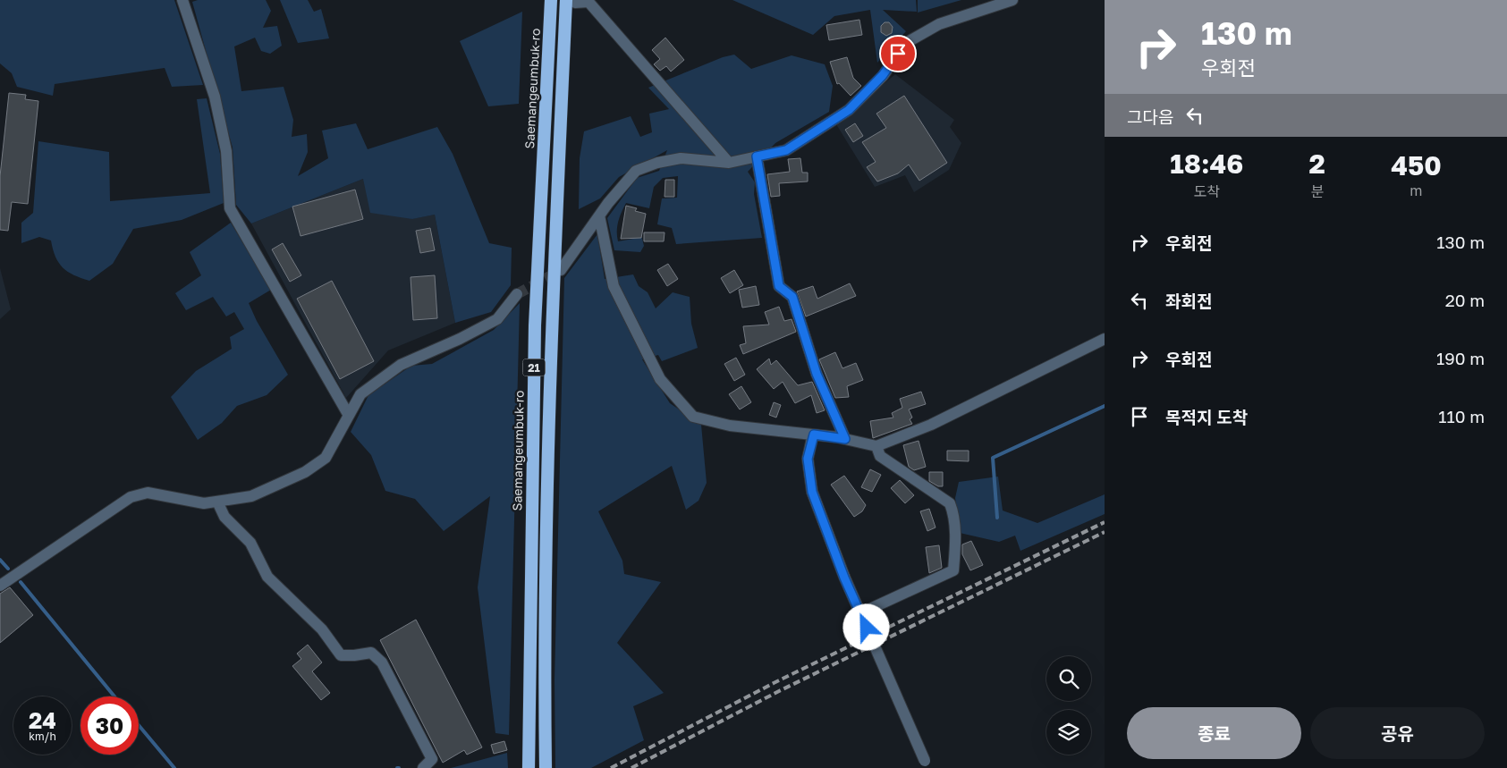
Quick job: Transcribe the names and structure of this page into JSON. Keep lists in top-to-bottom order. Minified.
{"streets":{"highway":["Saemangeumbuk-ro","21"]},"page":{"turn":["130 m","우회전"],"then":"그다음","eta":["18:46","도착","2","분","450","m"],"list":[{"name":"우회전","value":"130 m"},{"name":"좌회전","value":"20 m"},{"name":"우회전","value":"190 m"},{"name":"목적지 도착","value":"110 m"}],"speed":"24 km/h","limit":"30","buttons":["종료","공유"]}}
